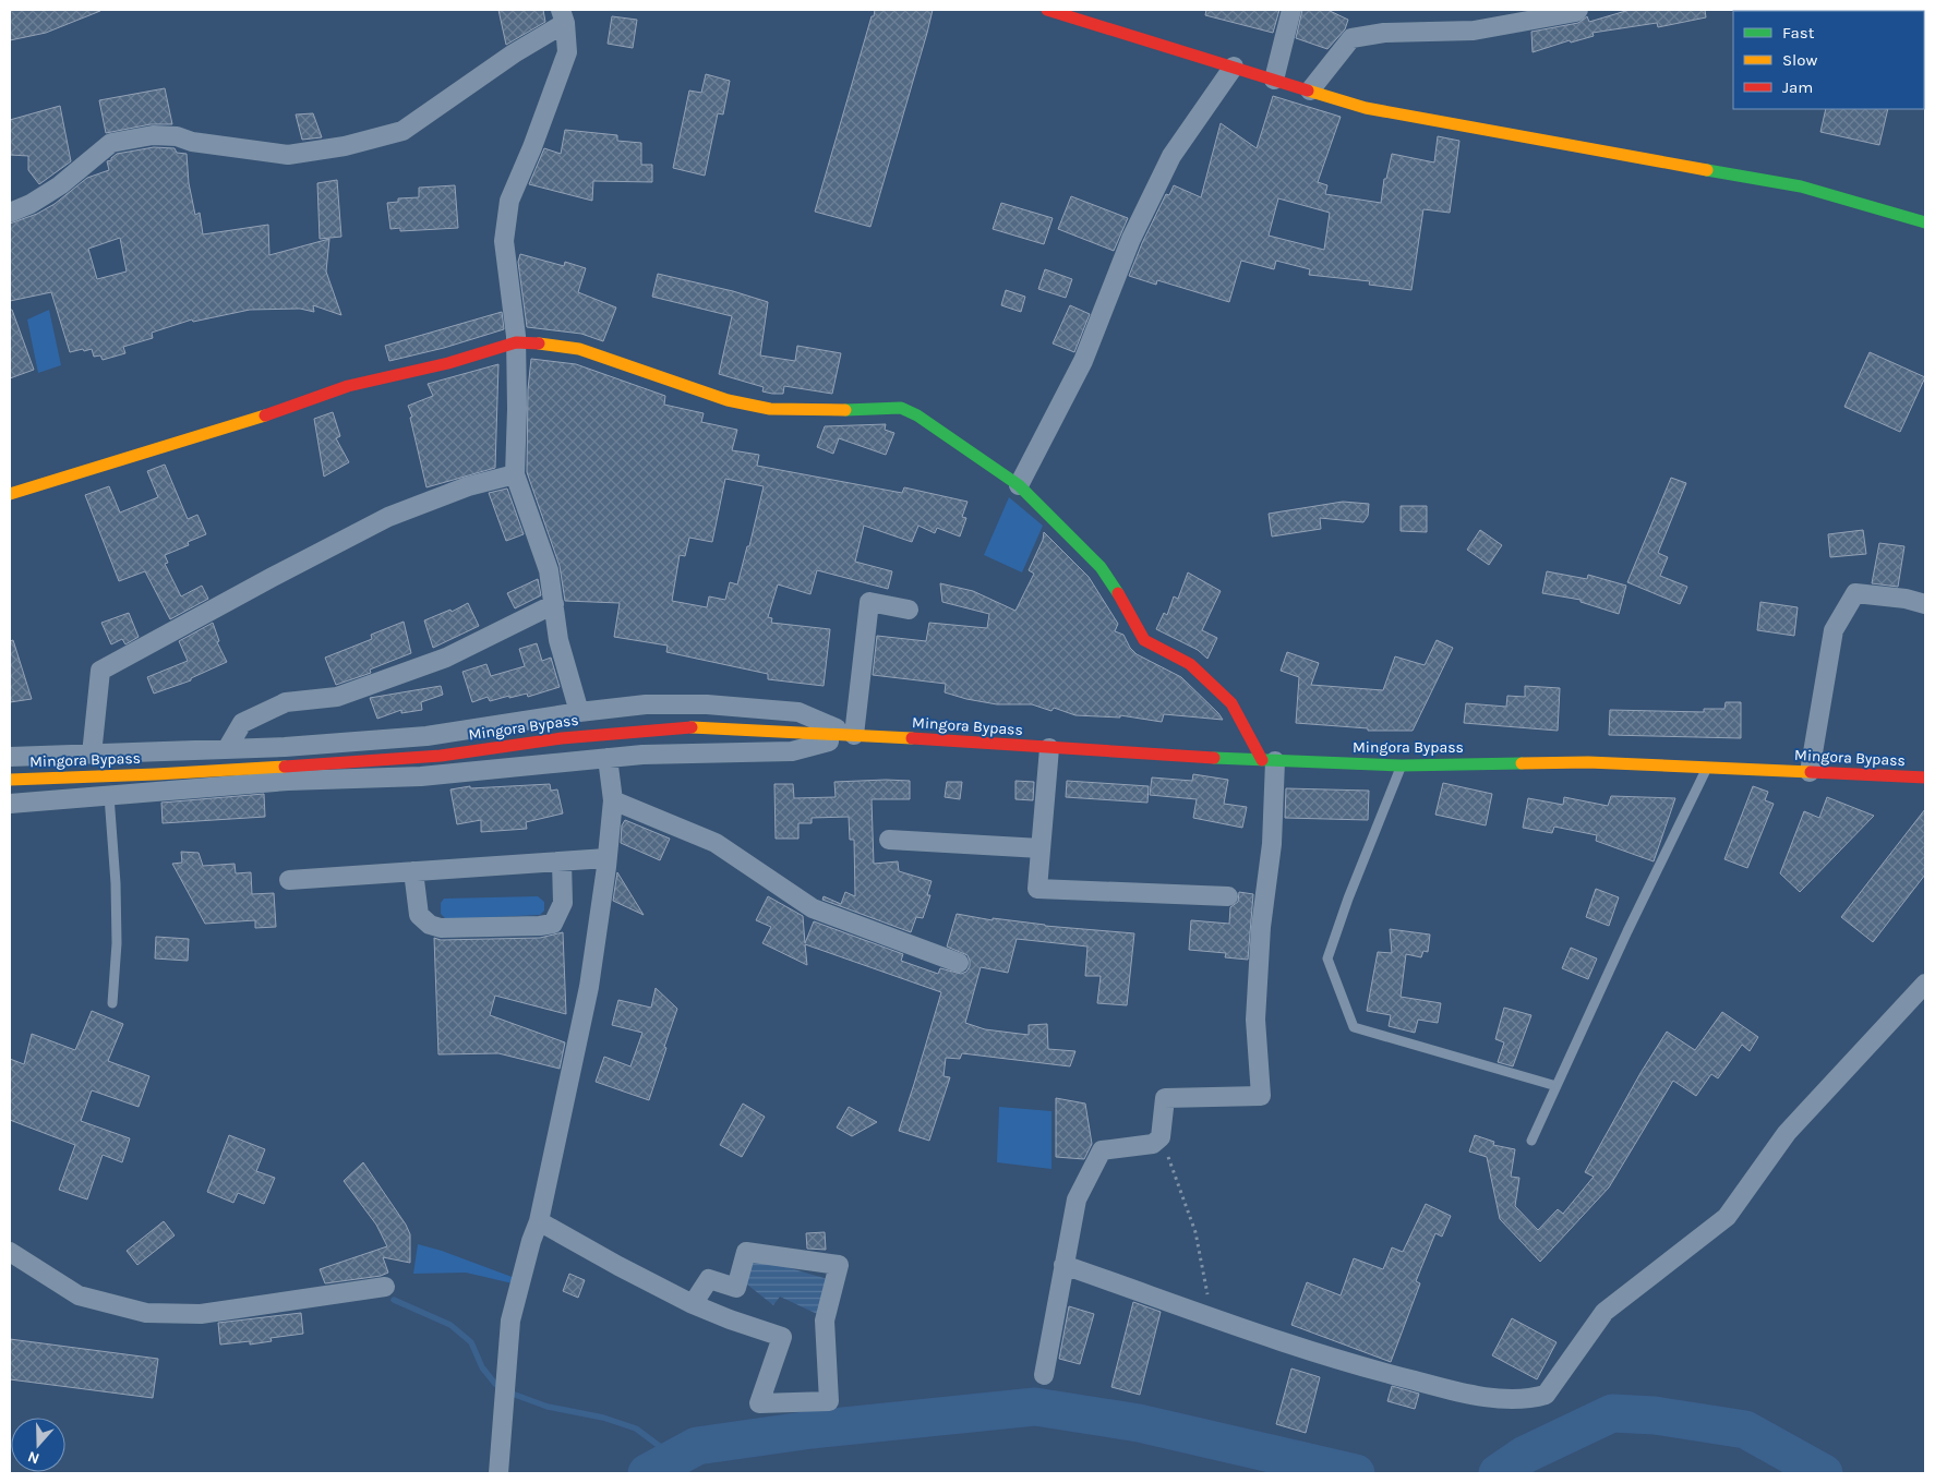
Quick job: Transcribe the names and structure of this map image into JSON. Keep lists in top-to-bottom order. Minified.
{"streets":{"main road":["Mingora Bypass"]},"legend":["Fast","Slow","Jam"],"north":"bottom"}
